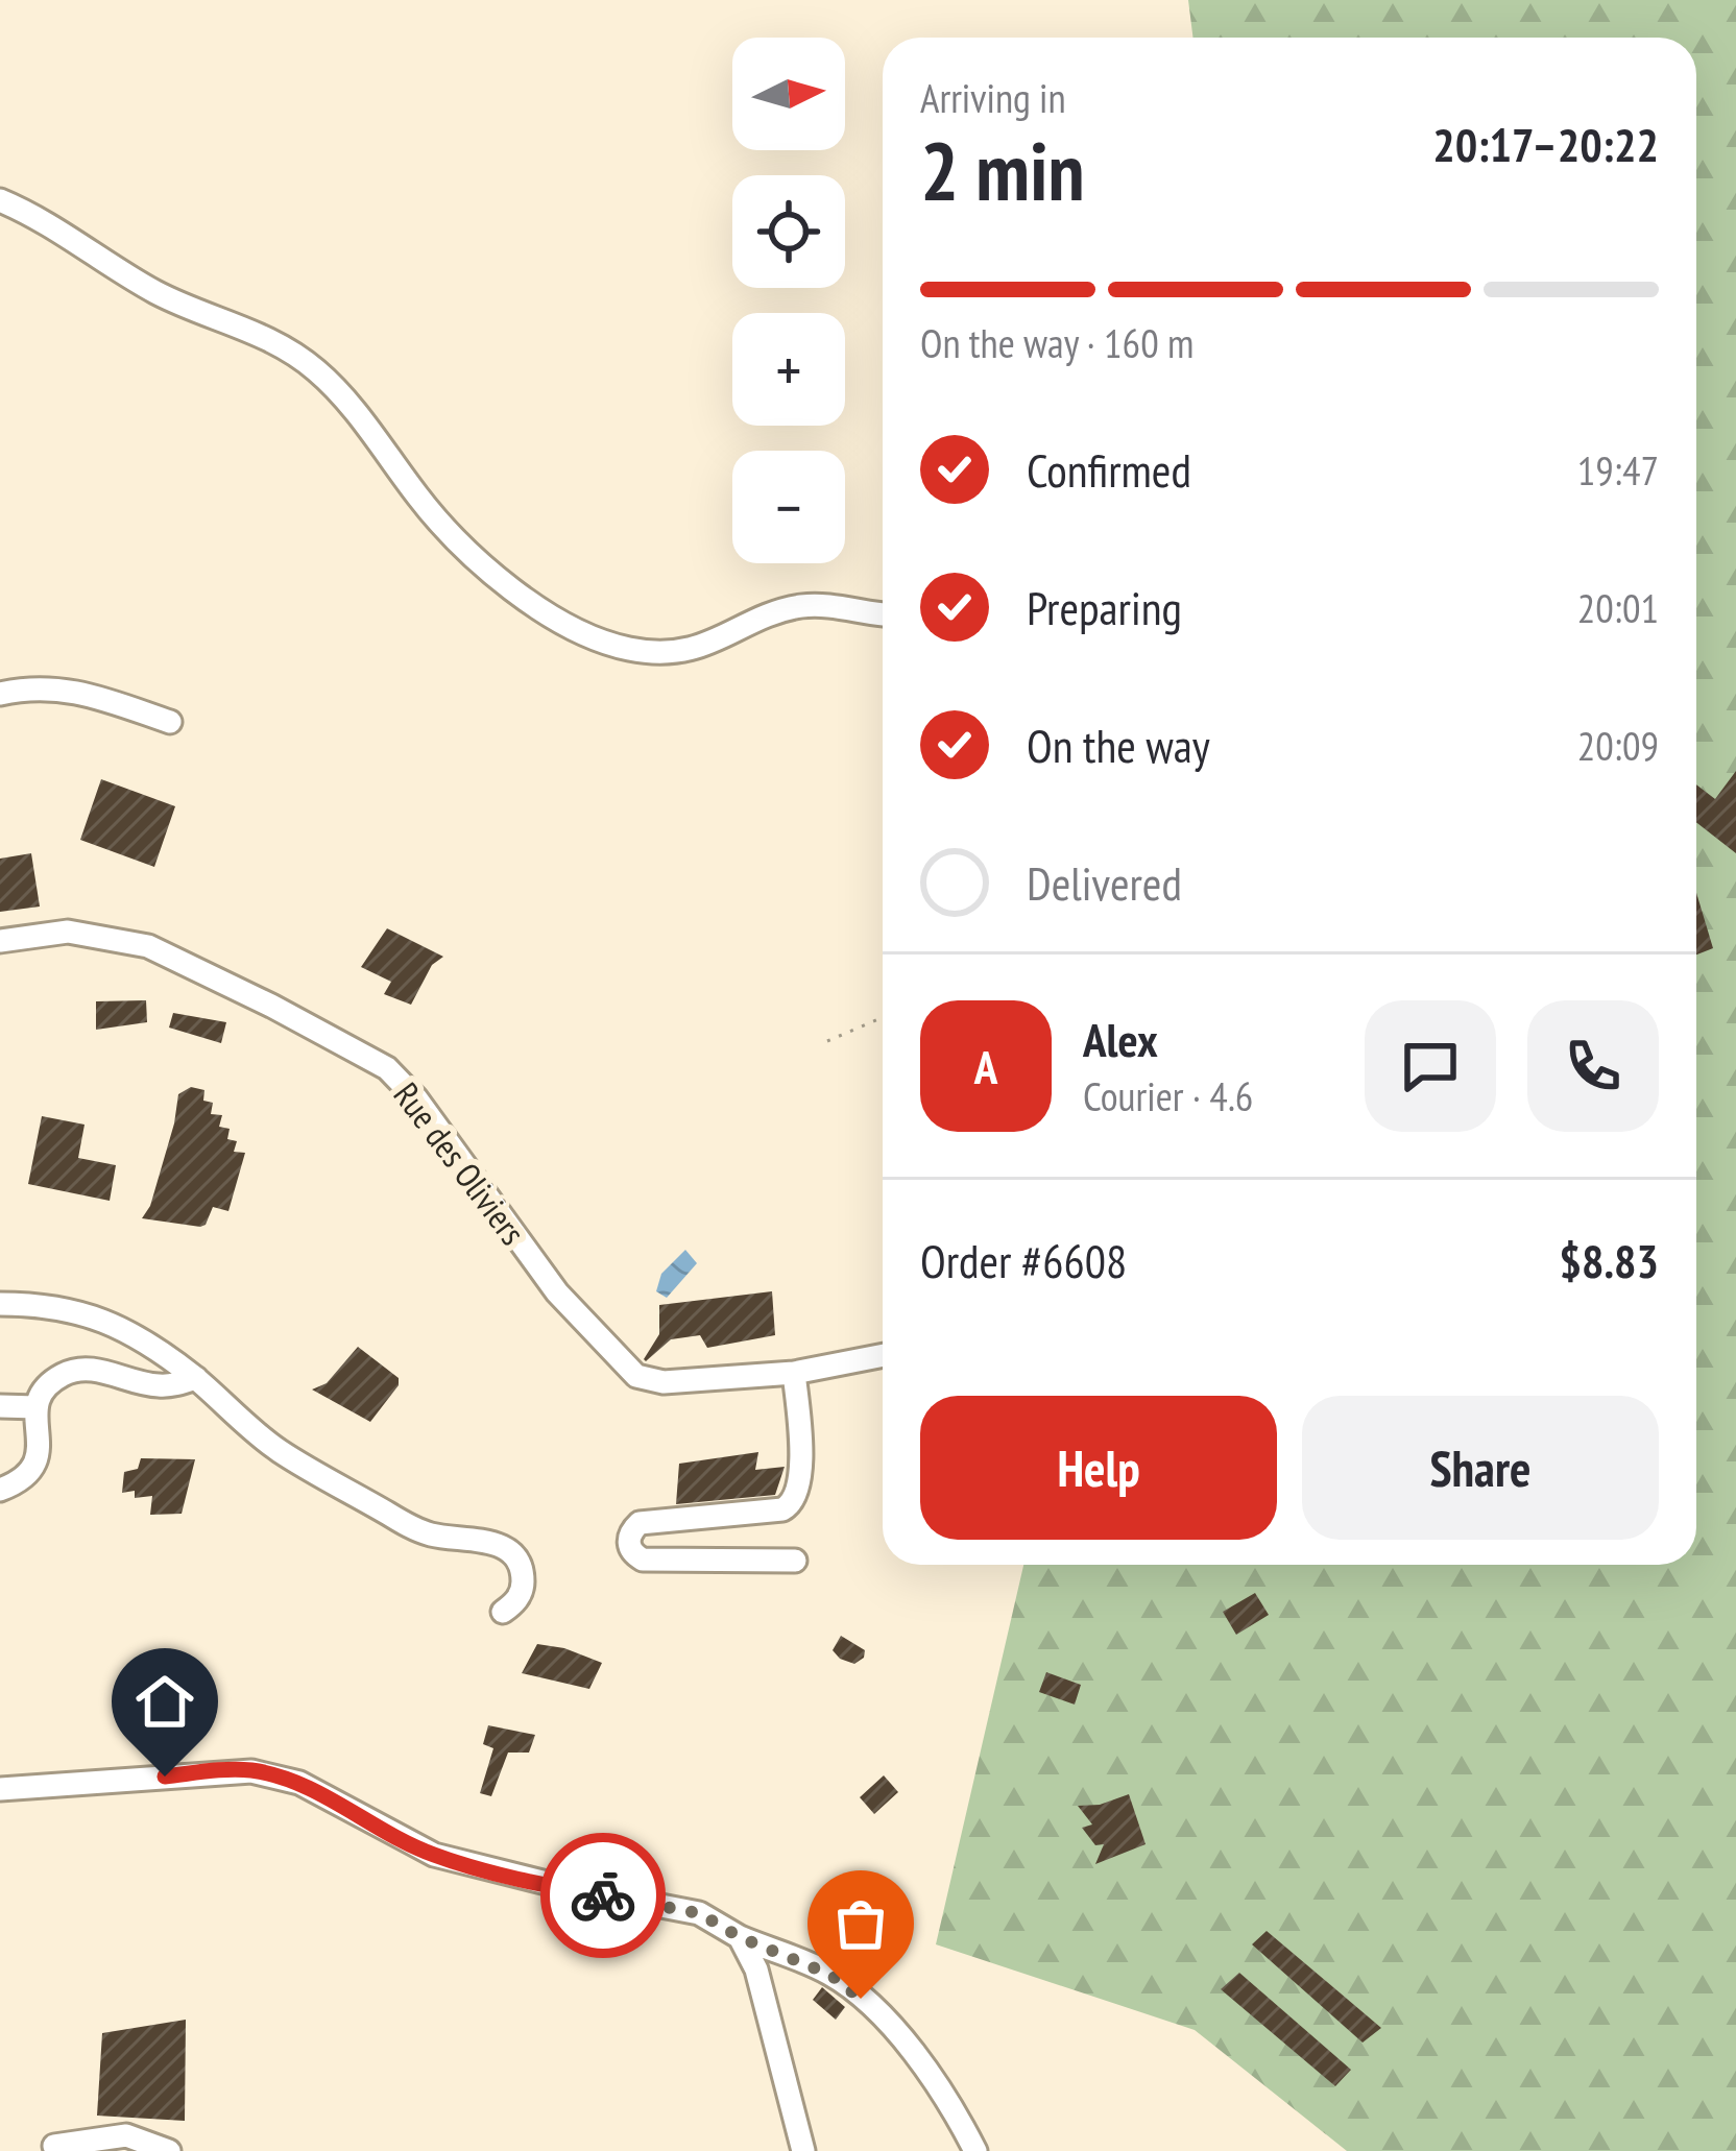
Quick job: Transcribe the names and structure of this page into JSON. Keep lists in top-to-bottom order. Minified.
{"streets":{"street":["Rue des Oliviers"]},"north":"right","page":{"map_buttons":["+","−"],"heading":["2 min","Arriving in","20:17–20:22"],"panel":["Alex","Courier · 4.6","Order #6608","$8.83"],"bar":"On the way · 160 m","list":[["Confirmed","19:47"],["Preparing","20:01"],["On the way","20:09"],"Delivered"],"round":"A","buttons":["Help","Share"]}}
